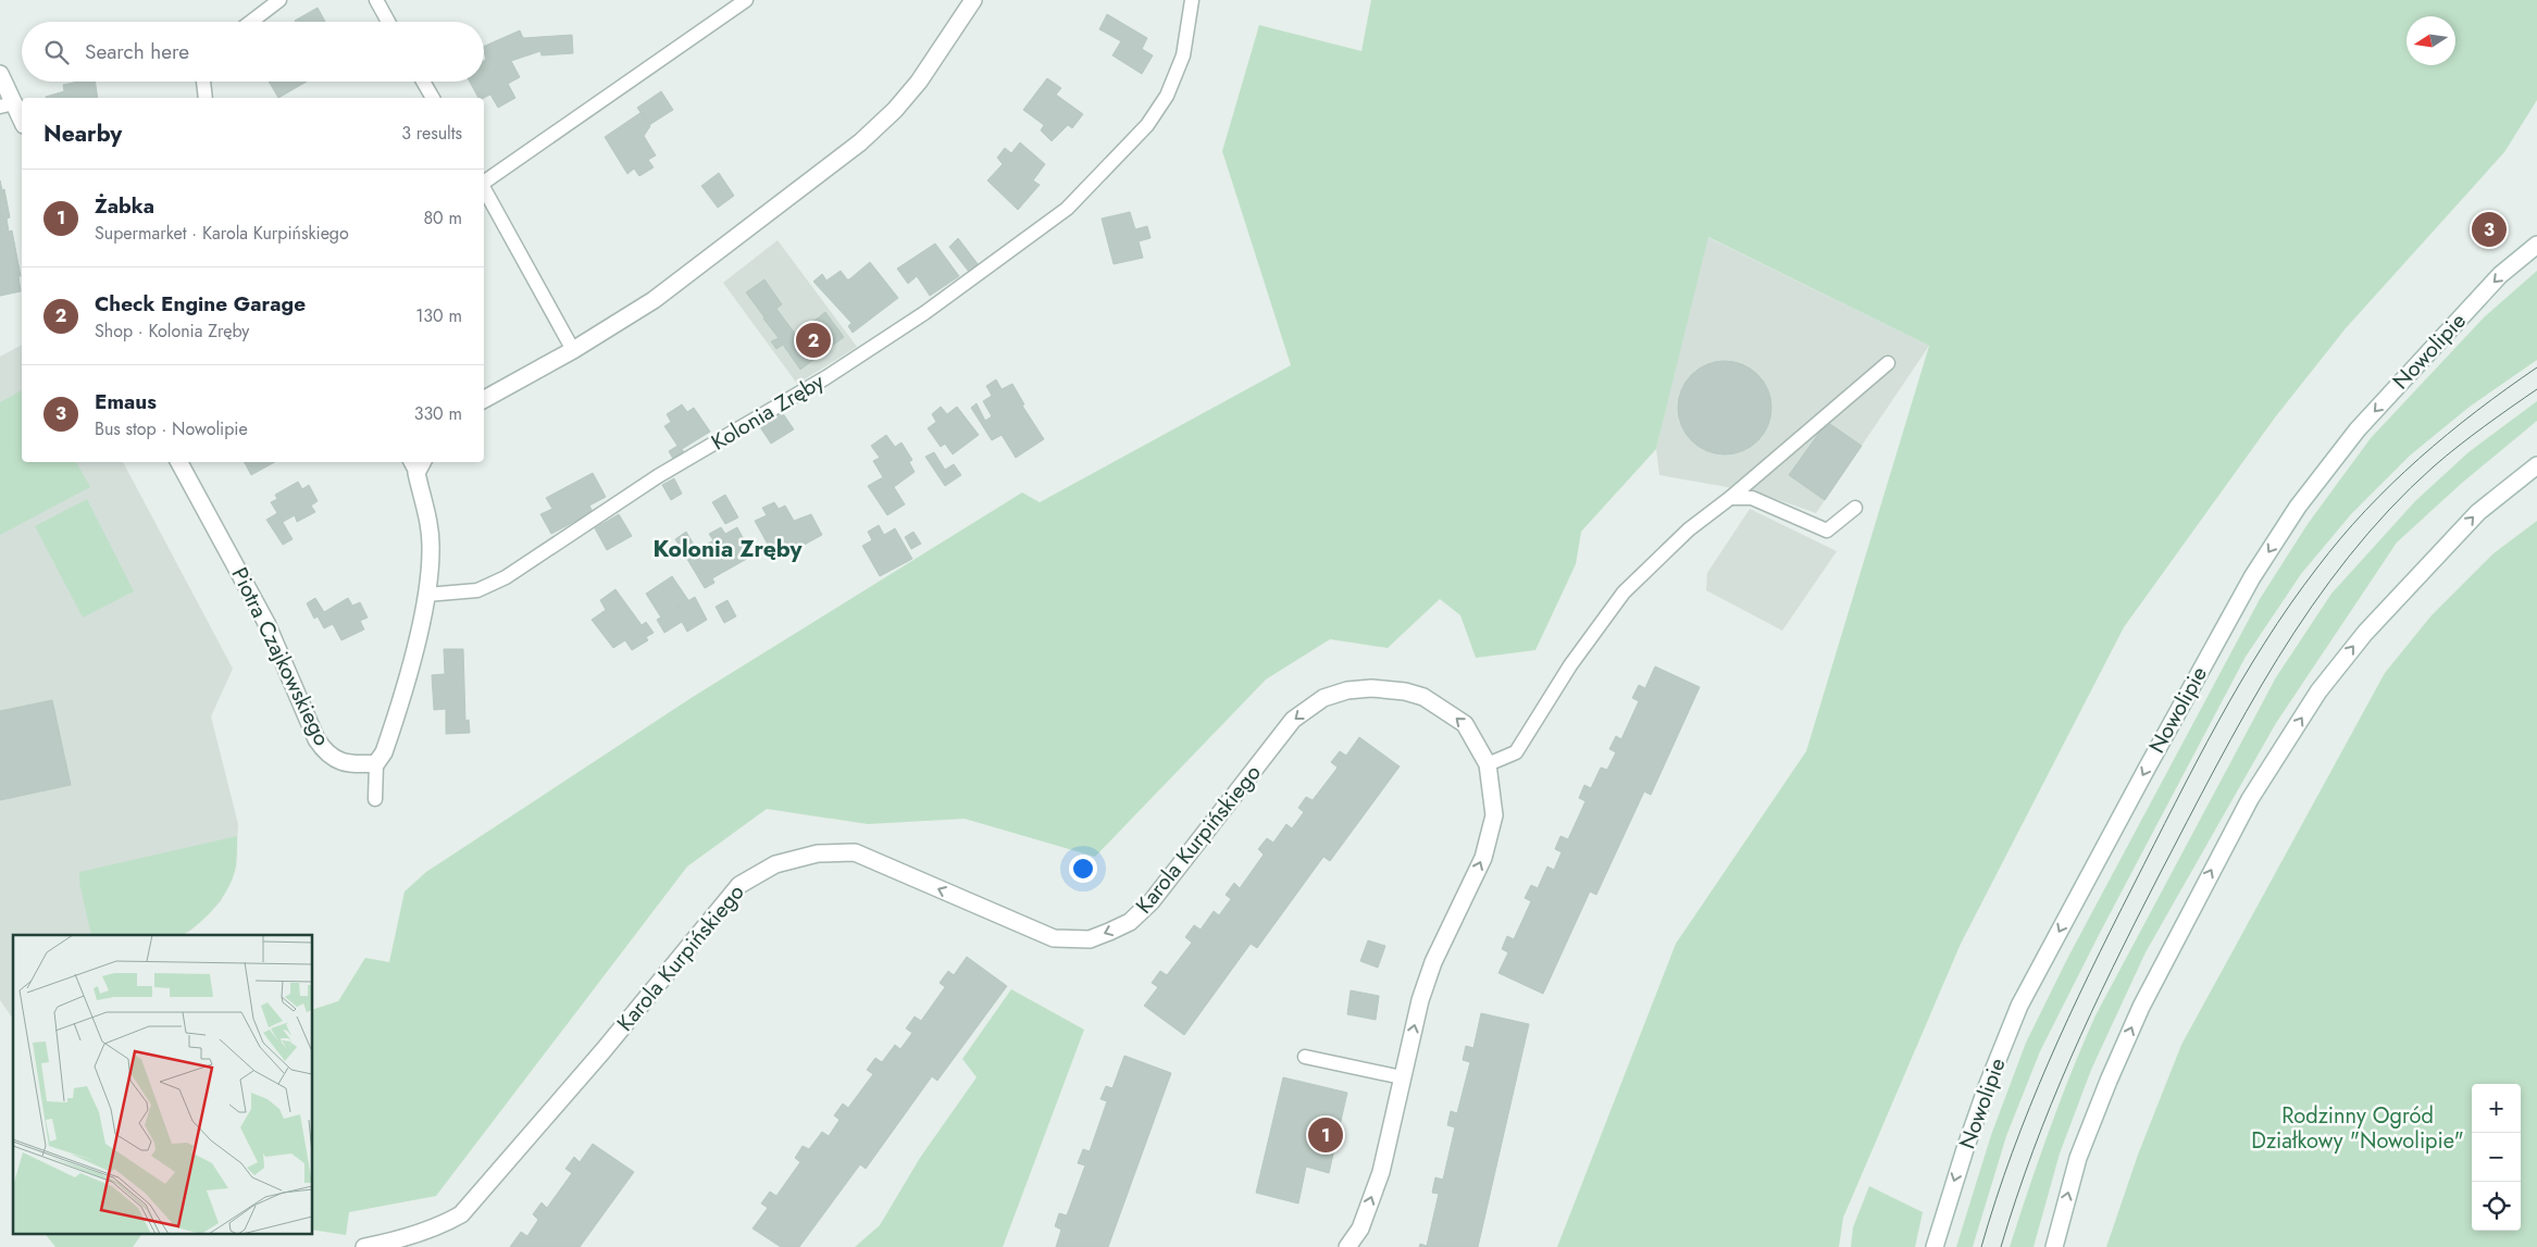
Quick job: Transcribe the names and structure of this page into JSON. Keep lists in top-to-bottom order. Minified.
{"streets":{"street":["Nowolipie","Piotra Czajkowskiego","Karola Kurpińskiego"],"lane":["Kolonia Zręby"]},"districts":["Kolonia Zręby"],"parks":["Rodzinny Ogród Działkowy \"Nowolipie\""],"north":"left","page":{"search":"Search here","heading":["Nearby","3 results"],"list":[{"mark":"1","name":"Żabka","note":"Supermarket · Karola Kurpińskiego","value":"80 m"},{"mark":"2","name":"Check Engine Garage","note":"Shop · Kolonia Zręby","value":"130 m"},{"mark":"3","name":"Emaus","note":"Bus stop · Nowolipie","value":"330 m"}],"pins":["3","2","1"],"map_buttons":["+","−"]}}
